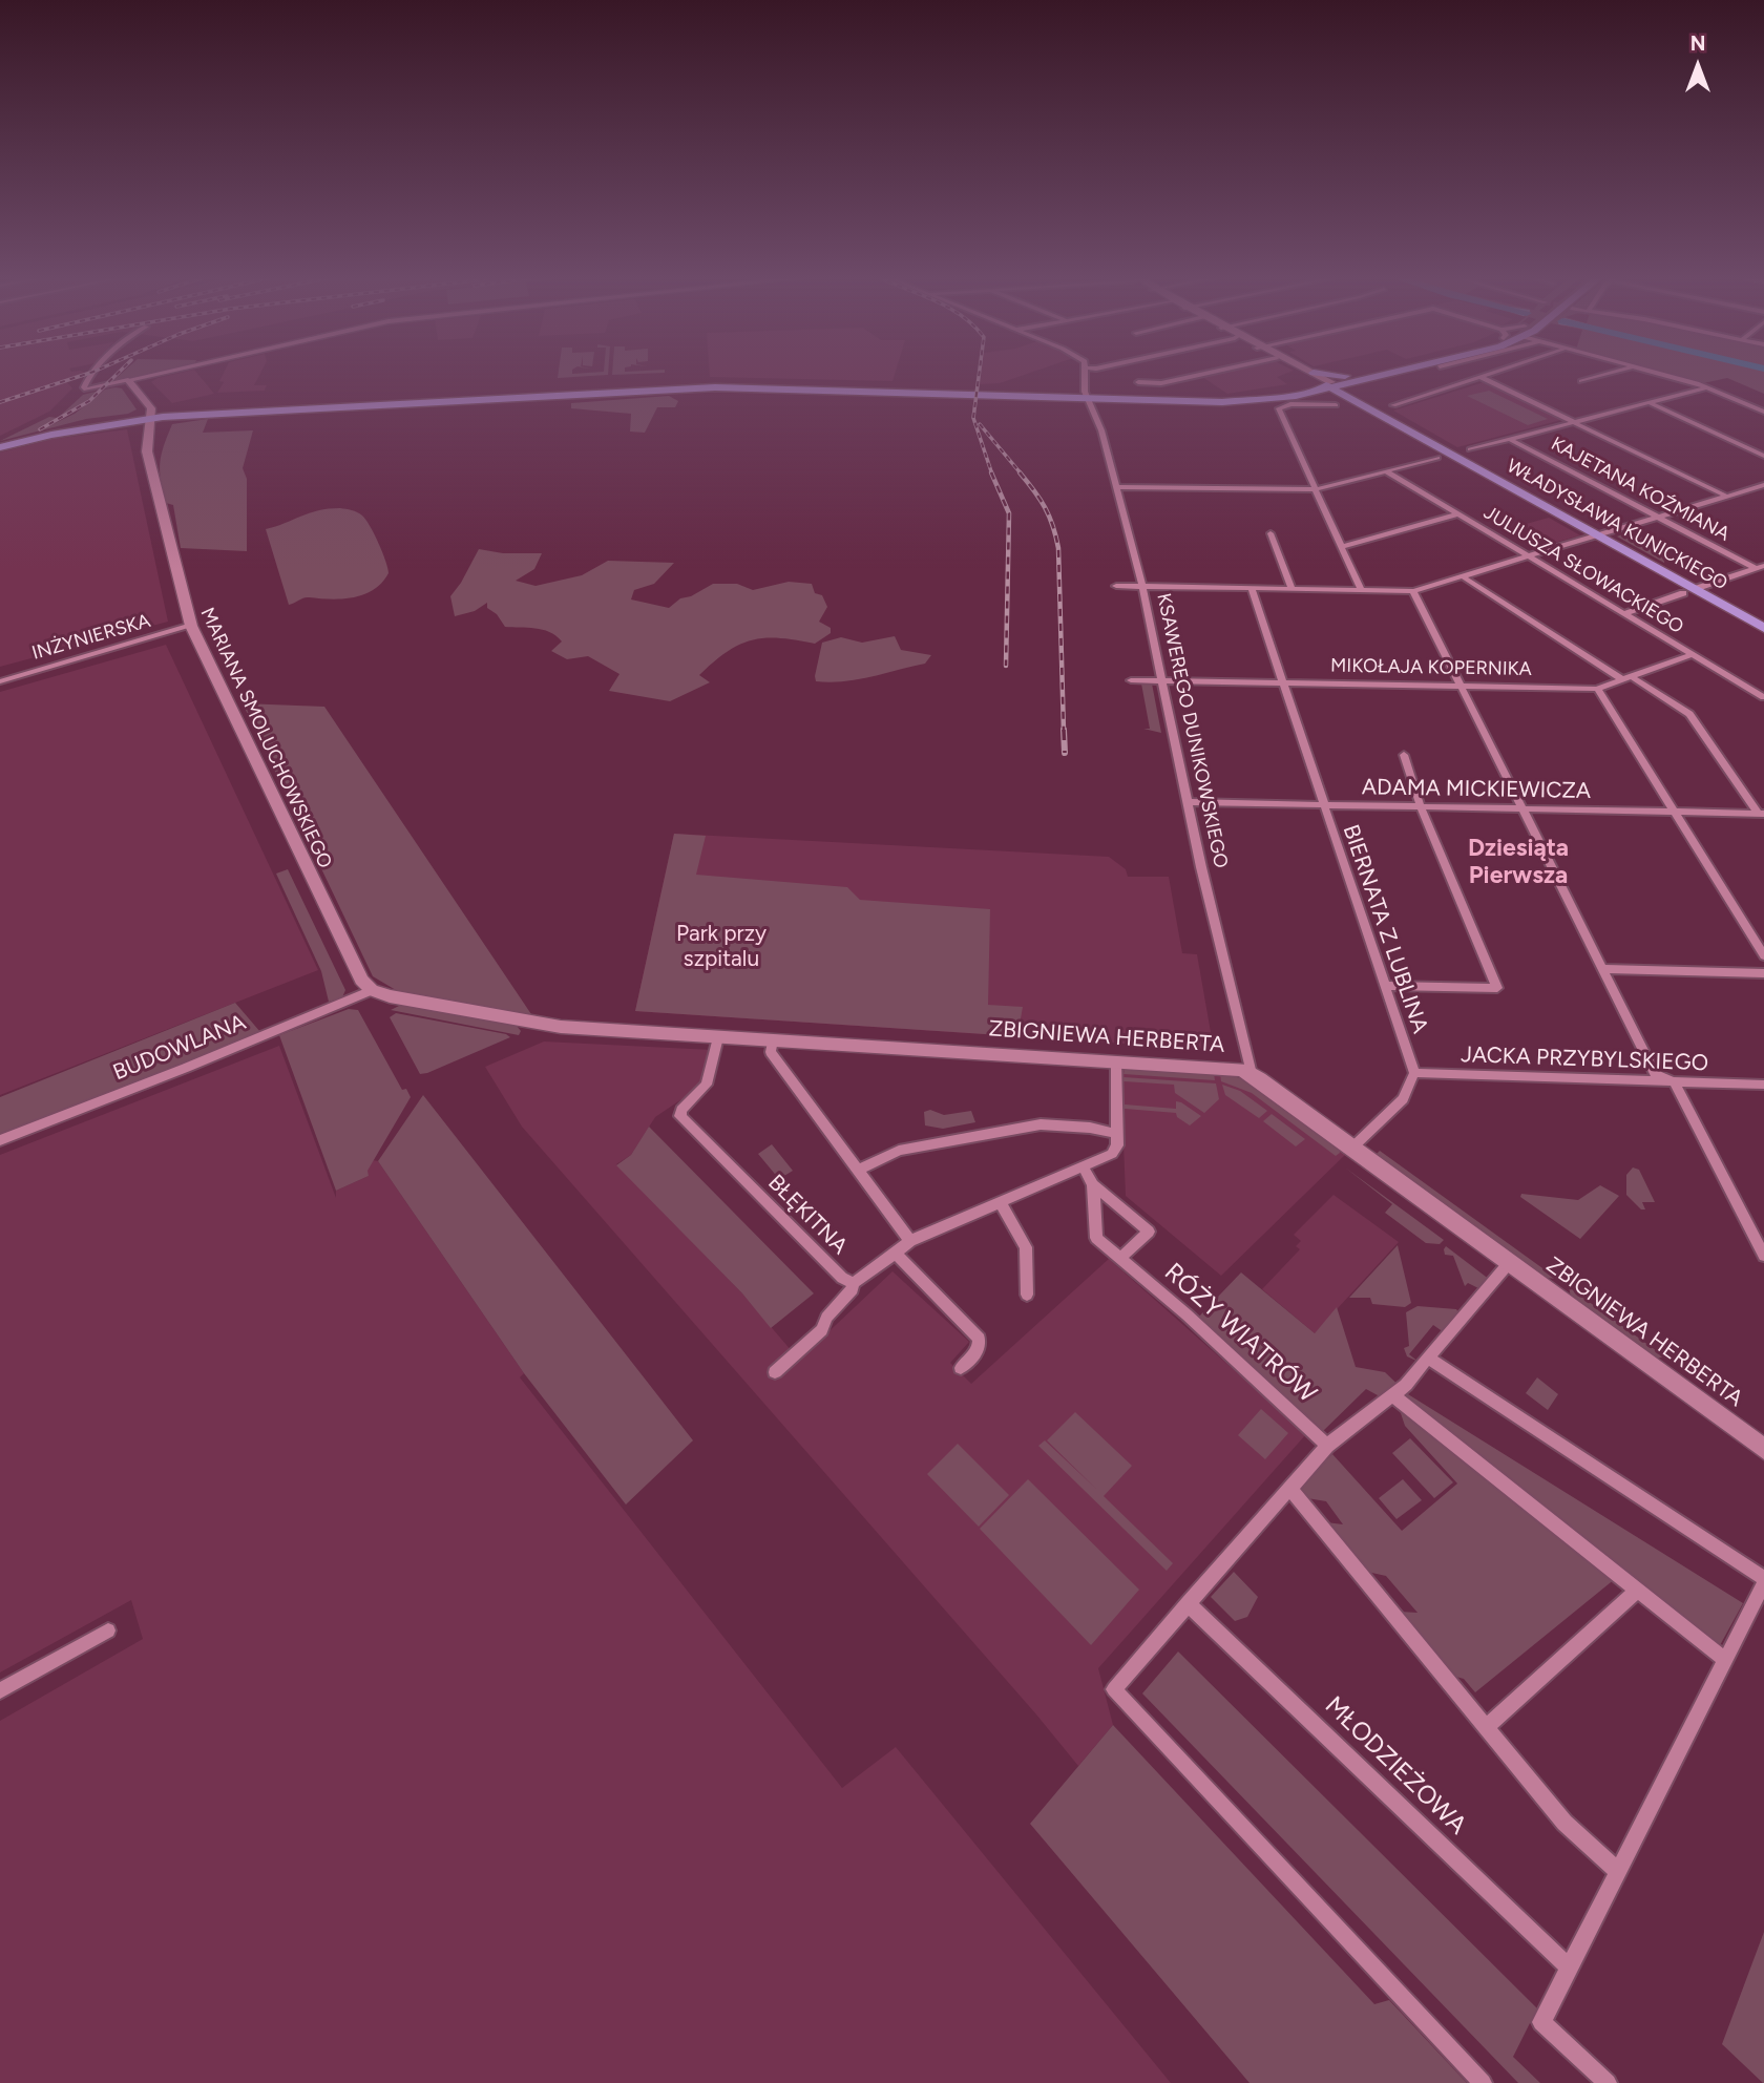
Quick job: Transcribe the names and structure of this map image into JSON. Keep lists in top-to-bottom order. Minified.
{"streets":{"main road":["WŁADYSŁAWA KUNICKIEGO"],"street":["KAJETANA KOŹMIANA","JULIUSZA SŁOWACKIEGO","INŻYNIERSKA","MIKOŁAJA KOPERNIKA","KSAWEREGO DUNIKOWSKIEGO","MARIANA SMOLUCHOWSKIEGO","ADAMA MICKIEWICZA","BIERNATA Z LUBLINA","ZBIGNIEWA HERBERTA","BUDOWLANA","JACKA PRZYBYLSKIEGO","BŁĘKITNA","RÓŻY WIATRÓW","MŁODZIEŻOWA"]},"crossings":[["JULIUSZA SŁOWACKIEGO","MIKOŁAJA KOPERNIKA"],["INŻYNIERSKA","MARIANA SMOLUCHOWSKIEGO"],["MIKOŁAJA KOPERNIKA","KSAWEREGO DUNIKOWSKIEGO"],["MIKOŁAJA KOPERNIKA","BIERNATA Z LUBLINA"],["KSAWEREGO DUNIKOWSKIEGO","ADAMA MICKIEWICZA"],["KSAWEREGO DUNIKOWSKIEGO","ZBIGNIEWA HERBERTA"],["MARIANA SMOLUCHOWSKIEGO","ZBIGNIEWA HERBERTA"],["MARIANA SMOLUCHOWSKIEGO","BUDOWLANA"],["ADAMA MICKIEWICZA","BIERNATA Z LUBLINA"],["BIERNATA Z LUBLINA","JACKA PRZYBYLSKIEGO"],["ZBIGNIEWA HERBERTA","BUDOWLANA"],["ZBIGNIEWA HERBERTA","BŁĘKITNA"],["BŁĘKITNA","RÓŻY WIATRÓW"]],"districts":["Dziesiąta Pierwsza"],"parks":["Park przy szpitalu"],"north":"top"}
